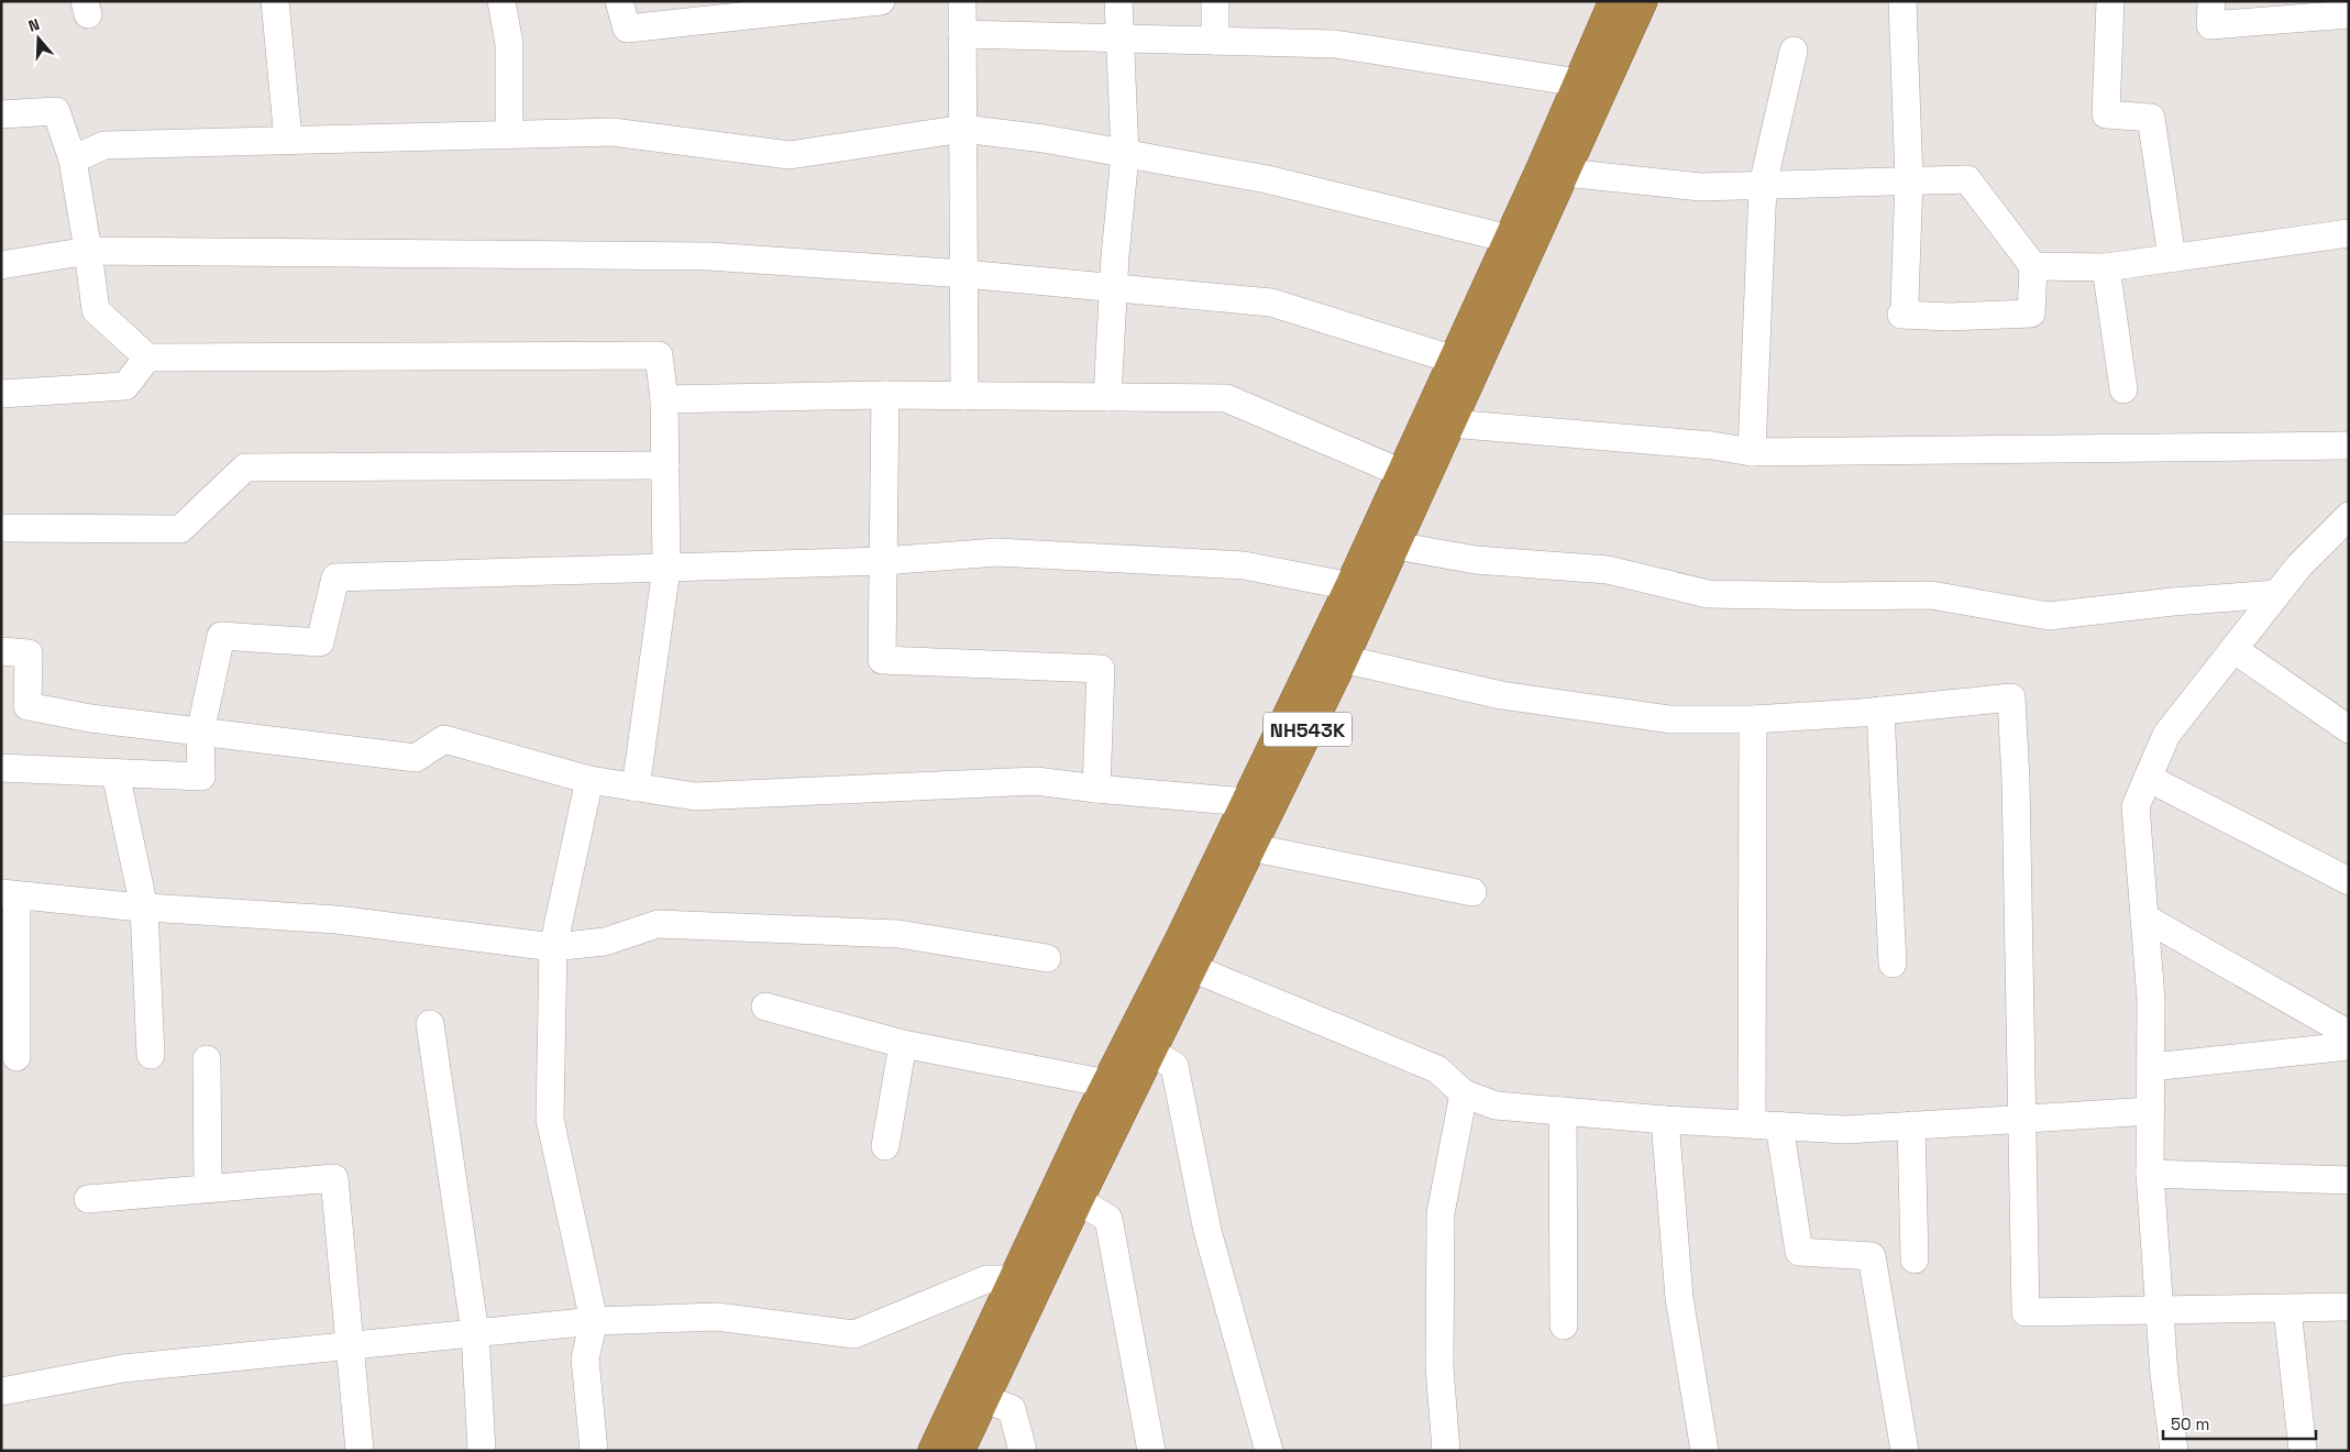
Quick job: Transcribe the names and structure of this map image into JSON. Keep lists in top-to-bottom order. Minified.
{"streets":{"highway":["NH543K"]},"scale_bar":"50 m","north":"top"}
